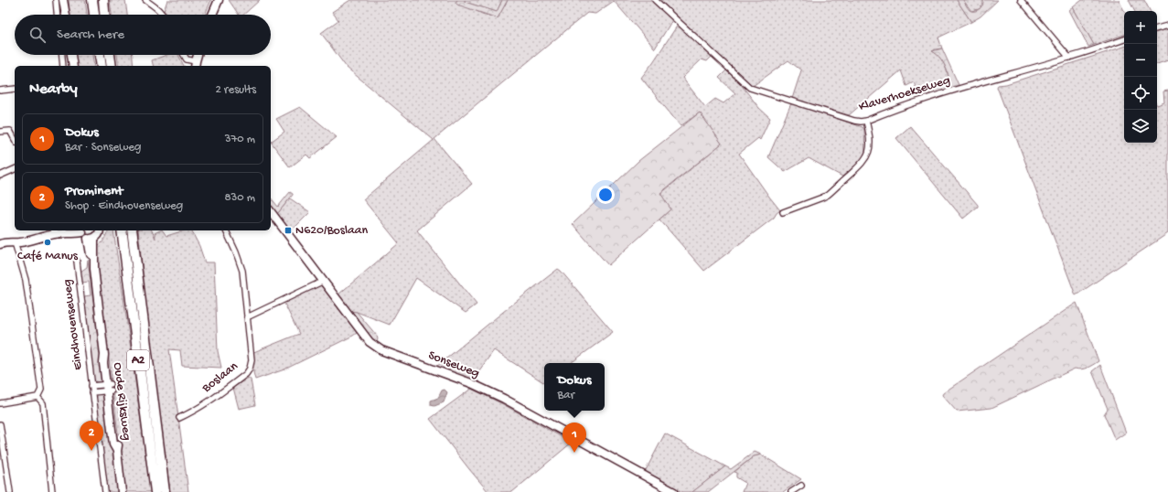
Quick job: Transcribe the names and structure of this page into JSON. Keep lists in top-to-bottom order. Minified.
{"streets":{"highway":["A2"],"main road":["Sonseweg","Oude Rijksweg"],"street":["Klaverhoekseweg","Eindhovenseweg","Boslaan"]},"crossings":[["Eindhovenseweg","Oude Rijksweg"]],"places":{"transit":["N620/Boslaan"],"other":["Café Manus"]},"page":{"map_buttons":["+","−"],"search":"Search here","heading":["Nearby","2 results"],"list":[{"mark":"1","name":"Dokus","note":"Bar · Sonseweg","value":"370 m"},{"mark":"2","name":"Prominent","note":"Shop · Eindhovenseweg","value":"830 m"}],"popup":["Dokus","Bar"],"pins":["2","1"]}}
